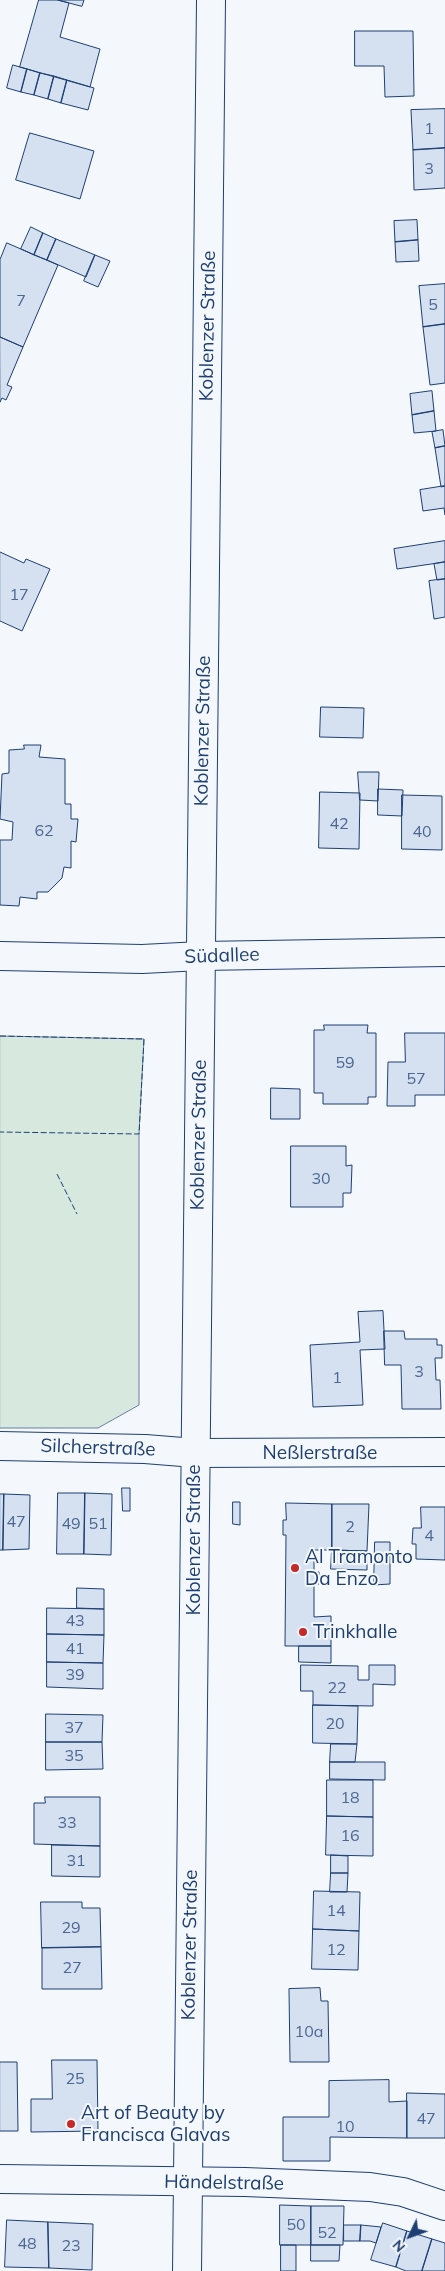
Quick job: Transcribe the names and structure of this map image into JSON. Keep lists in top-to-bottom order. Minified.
{"streets":{"main road":["Koblenzer Straße","Südallee","Silcherstraße","Neßlerstraße","Händelstraße"]},"crossings":[["Koblenzer Straße","Südallee"],["Koblenzer Straße","Silcherstraße"],["Koblenzer Straße","Neßlerstraße"],["Koblenzer Straße","Händelstraße"],["Silcherstraße","Neßlerstraße"]],"places":["Al Tramonto Da Enzo","Trinkhalle","Art of Beauty by Francisca Glavas"],"house_numbers":["1","3","7","5","17","42","62","40","59","57","30","3","1","47","49","51","2","4","43","41","39","22","20","37","35","18","33","16","31","14","29","12","27","10a","25","47","10","50","52","48","23"],"north":"bottom left"}
